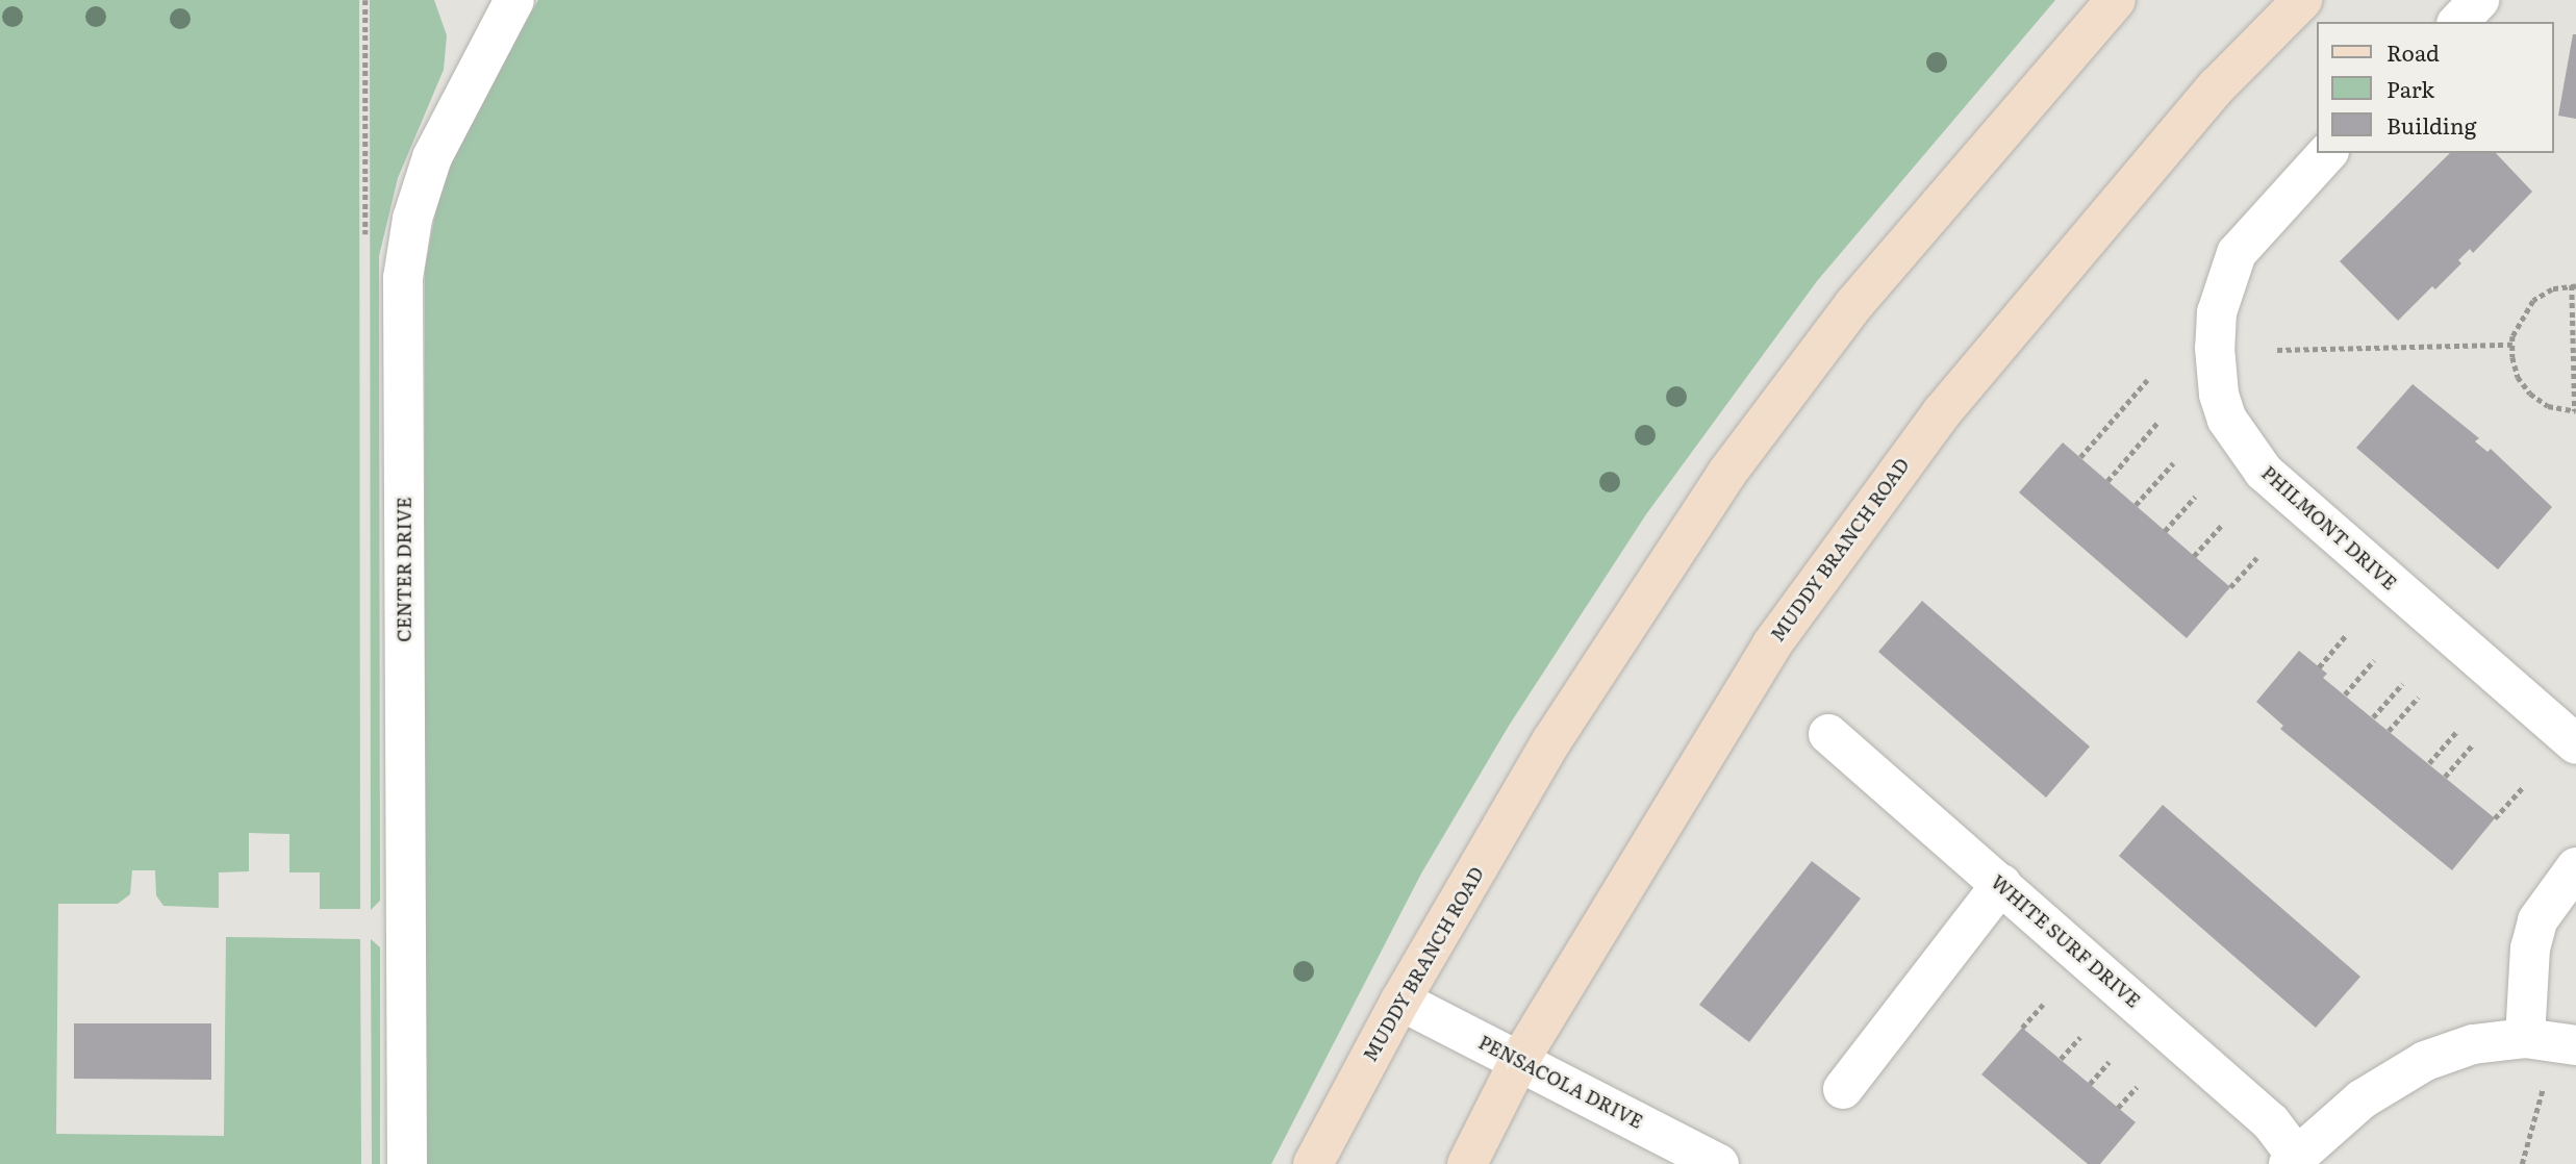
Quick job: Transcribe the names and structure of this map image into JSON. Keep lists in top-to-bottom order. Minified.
{"streets":{"main road":["MUDDY BRANCH ROAD"],"street":["PHILMONT DRIVE","CENTER DRIVE","WHITE SURF DRIVE","PENSACOLA DRIVE"]},"crossings":[["MUDDY BRANCH ROAD","PENSACOLA DRIVE"]],"legend":["Road","Park","Building"]}
